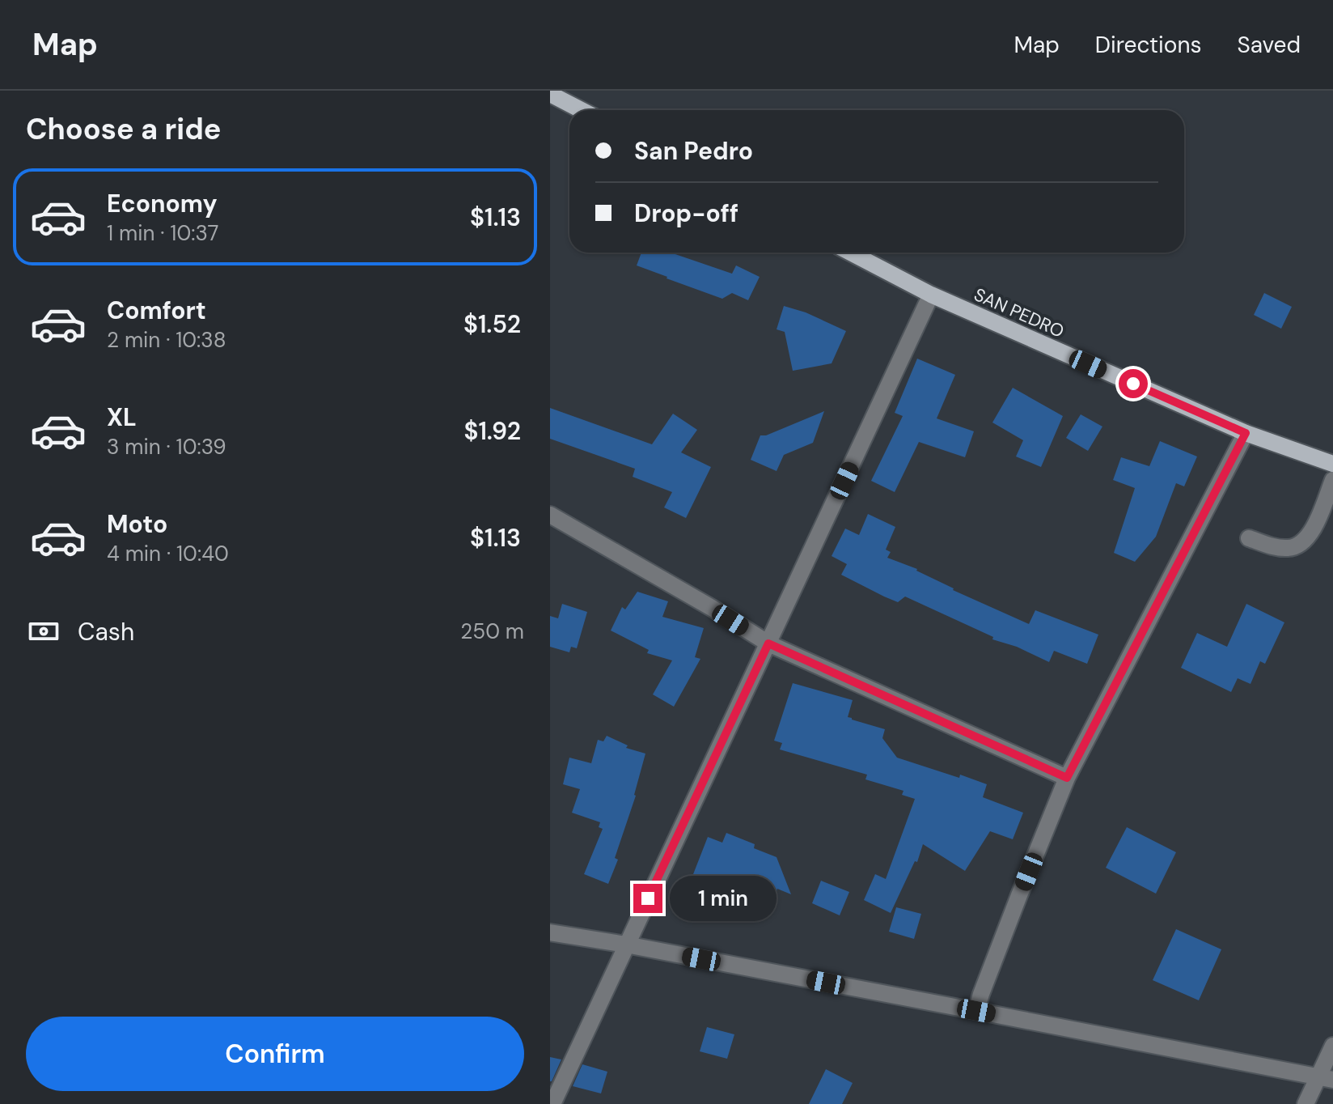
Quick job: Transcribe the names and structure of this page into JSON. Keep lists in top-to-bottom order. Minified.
{"streets":{"main road":["SAN PEDRO"]},"page":{"header":"Map","nav":["Map","Directions","Saved"],"heading":"Choose a ride","banner":["San Pedro","Drop-off"],"list":[{"name":"Economy","note":"1 min · 10:37","value":"$1.13"},{"name":"Comfort","note":"2 min · 10:38","value":"$1.52"},{"name":"XL","note":"3 min · 10:39","value":"$1.92"},{"name":"Moto","note":"4 min · 10:40","value":"$1.13"}],"pay":["Cash","250 m"],"bubble":"1 min","buttons":"Confirm"}}
